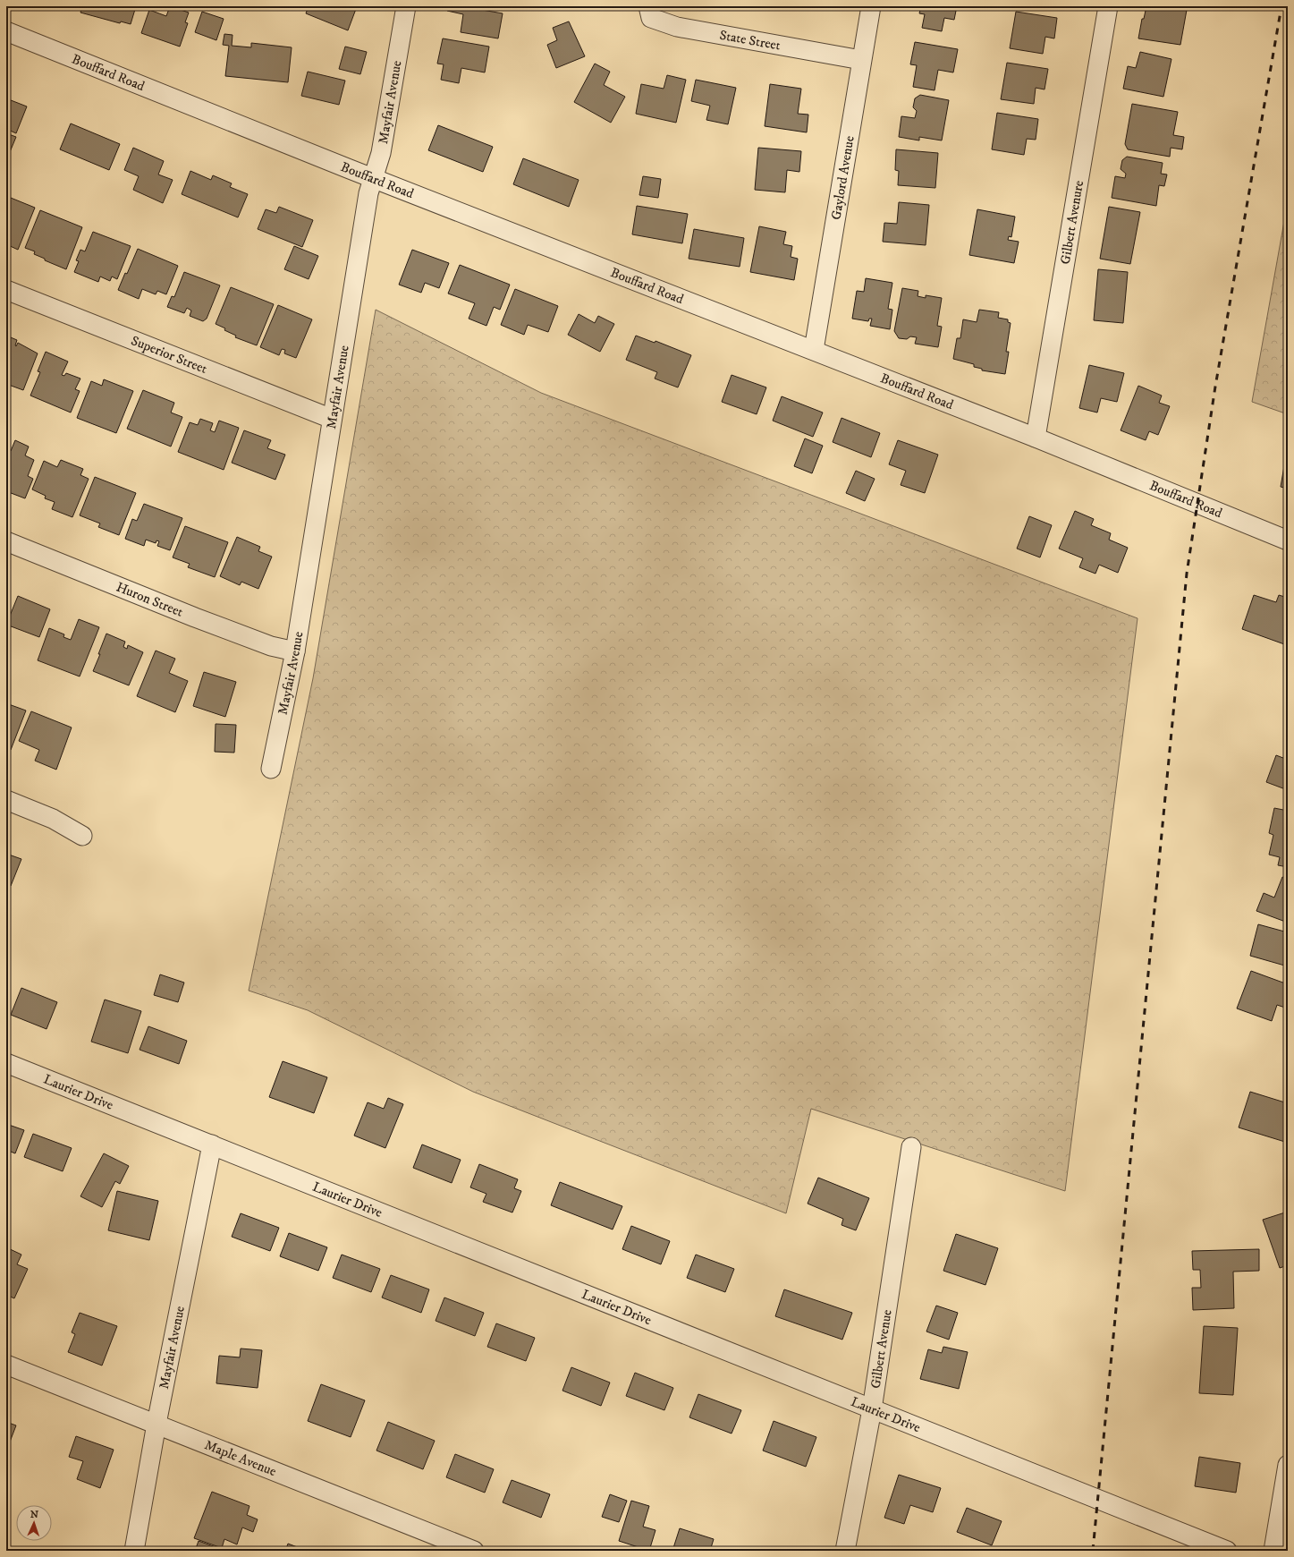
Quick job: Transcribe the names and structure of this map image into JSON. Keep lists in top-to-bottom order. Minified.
{"streets":{"street":["State Street","Bouffard Road","Mayfair Avenue","Gaylord Avenue","Gilbert Avenure","Superior Street","Huron Street","Laurier Drive","Gilbert Avenue","Maple Avenue"]},"crossings":[["State Street","Gaylord Avenue"],["Bouffard Road","Mayfair Avenue"],["Bouffard Road","Gaylord Avenue"],["Bouffard Road","Gilbert Avenure"],["Mayfair Avenue","Superior Street"],["Mayfair Avenue","Huron Street"],["Mayfair Avenue","Laurier Drive"],["Mayfair Avenue","Maple Avenue"],["Laurier Drive","Gilbert Avenue"]],"north":"top"}
